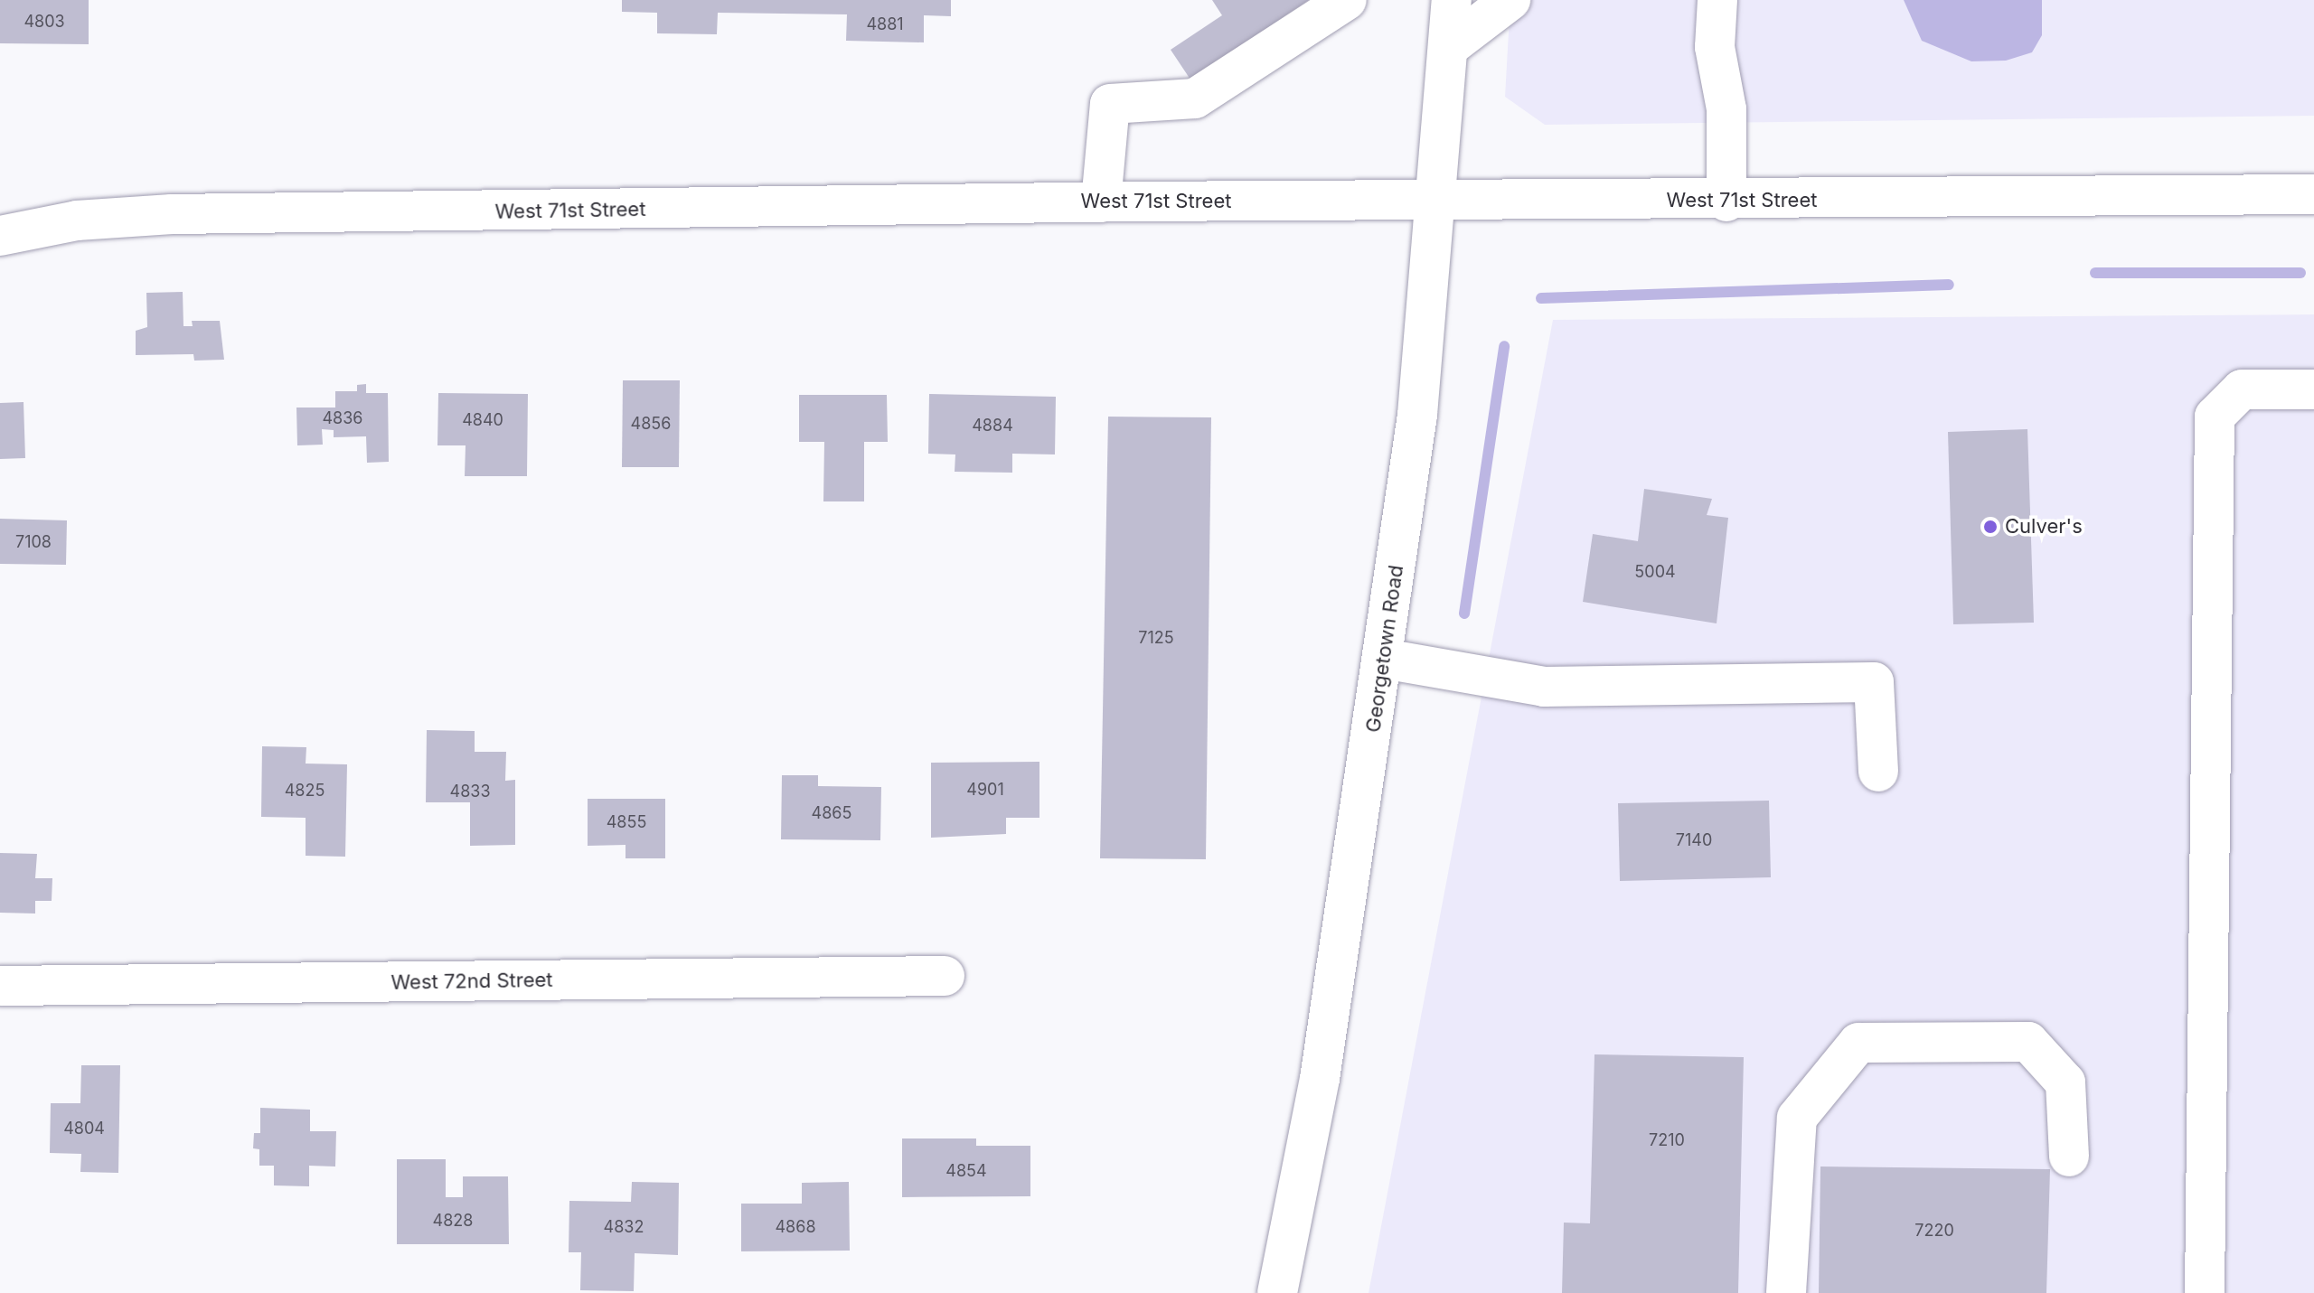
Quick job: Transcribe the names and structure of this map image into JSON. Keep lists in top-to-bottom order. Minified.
{"streets":{"main road":["West 71st Street","Georgetown Road","West 72nd Street"]},"crossings":[["West 71st Street","Georgetown Road"]],"places":["Culver's"],"house_numbers":["4803","4881","4836","4840","4856","4884","7108","5004","7125","4901","4825","4833","4865","4855","7140","4804","7210","4854","4828","4832","4868","7220"]}
